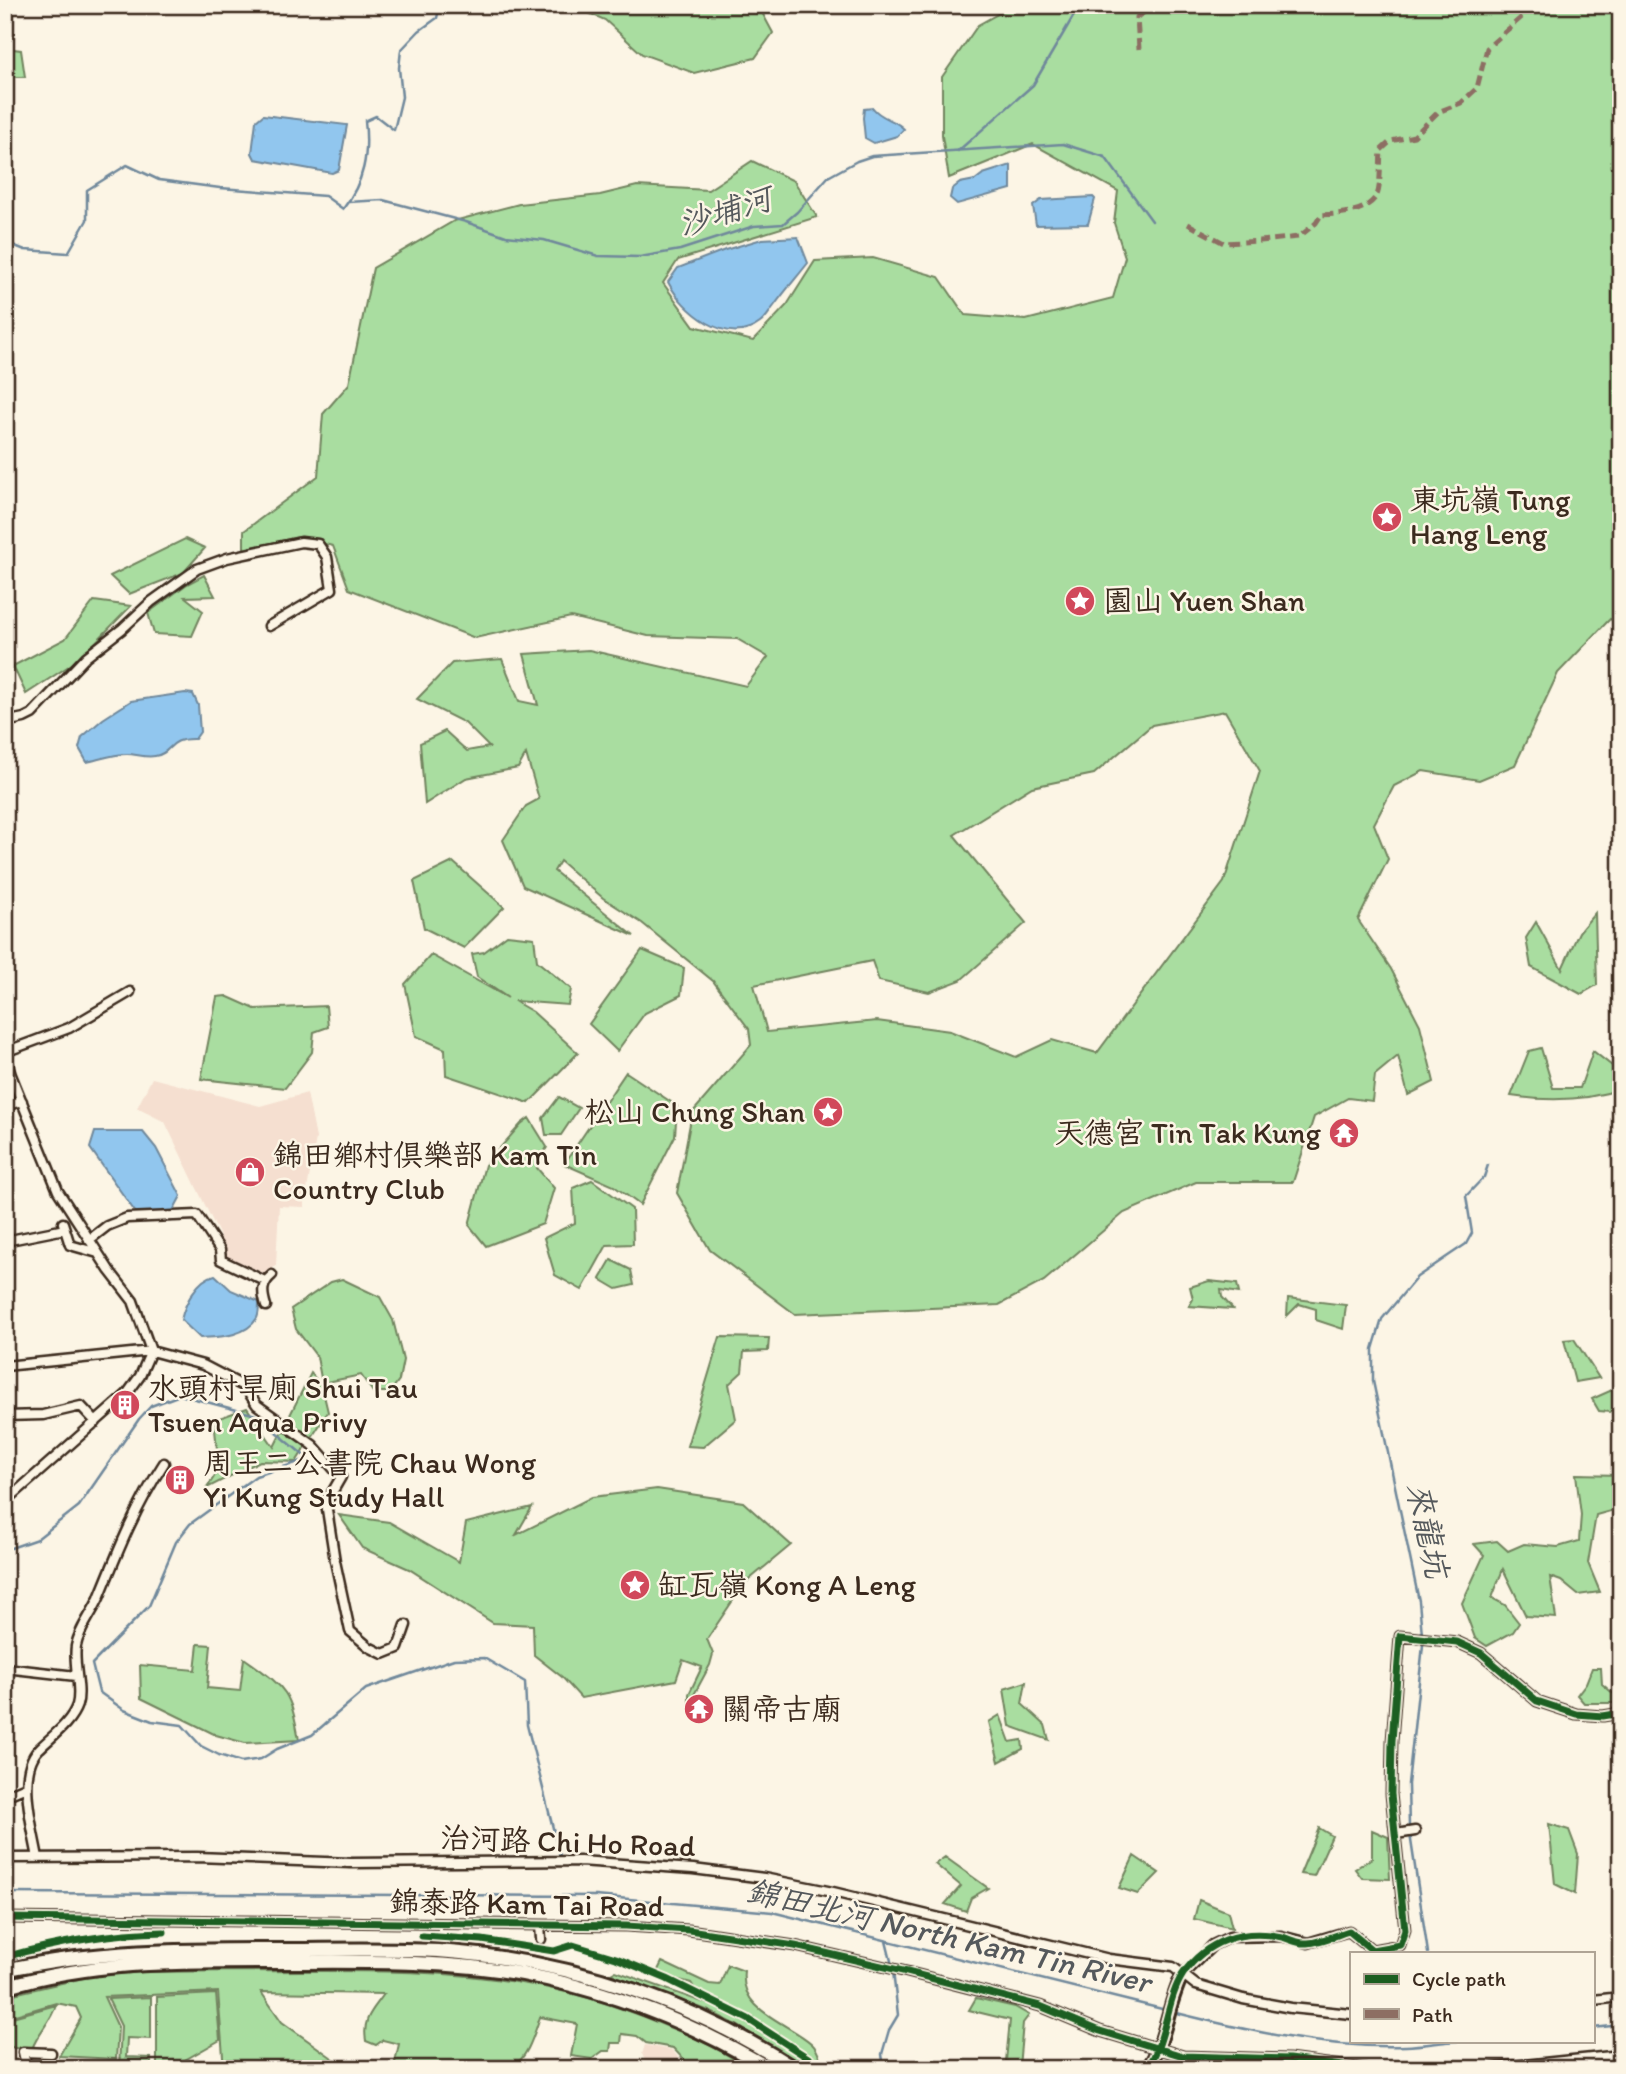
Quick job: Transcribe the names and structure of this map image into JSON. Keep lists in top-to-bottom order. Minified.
{"streets":{"street":["治河路 Chi Ho Road","錦泰路 Kam Tai Road"]},"water":["沙埔河","來龍坑","錦田北河 North Kam Tin River"],"places":{"place":["東坑嶺 Tung Hang Leng","園山 Yuen Shan","松山 Chung Shan","缸瓦嶺 Kong A Leng"],"temple":["天德宮 Tin Tak Kung","關帝古廟"],"shop":["錦田鄉村俱樂部 Kam Tin Country Club"],"building":["水頭村旱廁 Shui Tau Tsuen Aqua Privy","周王二公書院 Chau Wong Yi Kung Study Hall"]},"legend":["Cycle path","Path"]}
